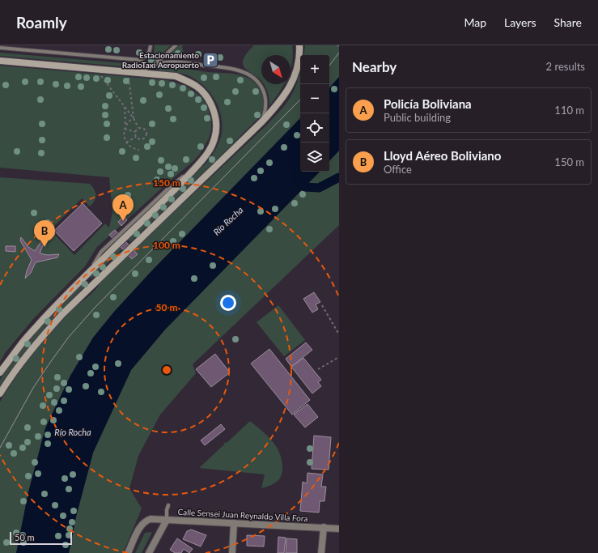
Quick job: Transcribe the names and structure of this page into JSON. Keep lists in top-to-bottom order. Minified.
{"streets":{"street":["Calle Sensei Juan Reynaldo Villa Fora"]},"water":["Río Rocha"],"places":{"parking":["Estacionamiento RadioTaxi Aeropuerto"]},"scale_bar":"50 m","north":"bottom right","page":{"header":"Roamly","nav":["Map","Layers","Share"],"heading":["Nearby","2 results"],"map_buttons":["+","−"],"list":[{"mark":"A","name":"Policía Boliviana","note":"Public building","value":"110 m"},{"mark":"B","name":"Lloyd Aéreo Boliviano","note":"Office","value":"150 m"}],"pins":["A","B"],"scale":"50 m"},"rings":["150 m","100 m","50 m"]}
